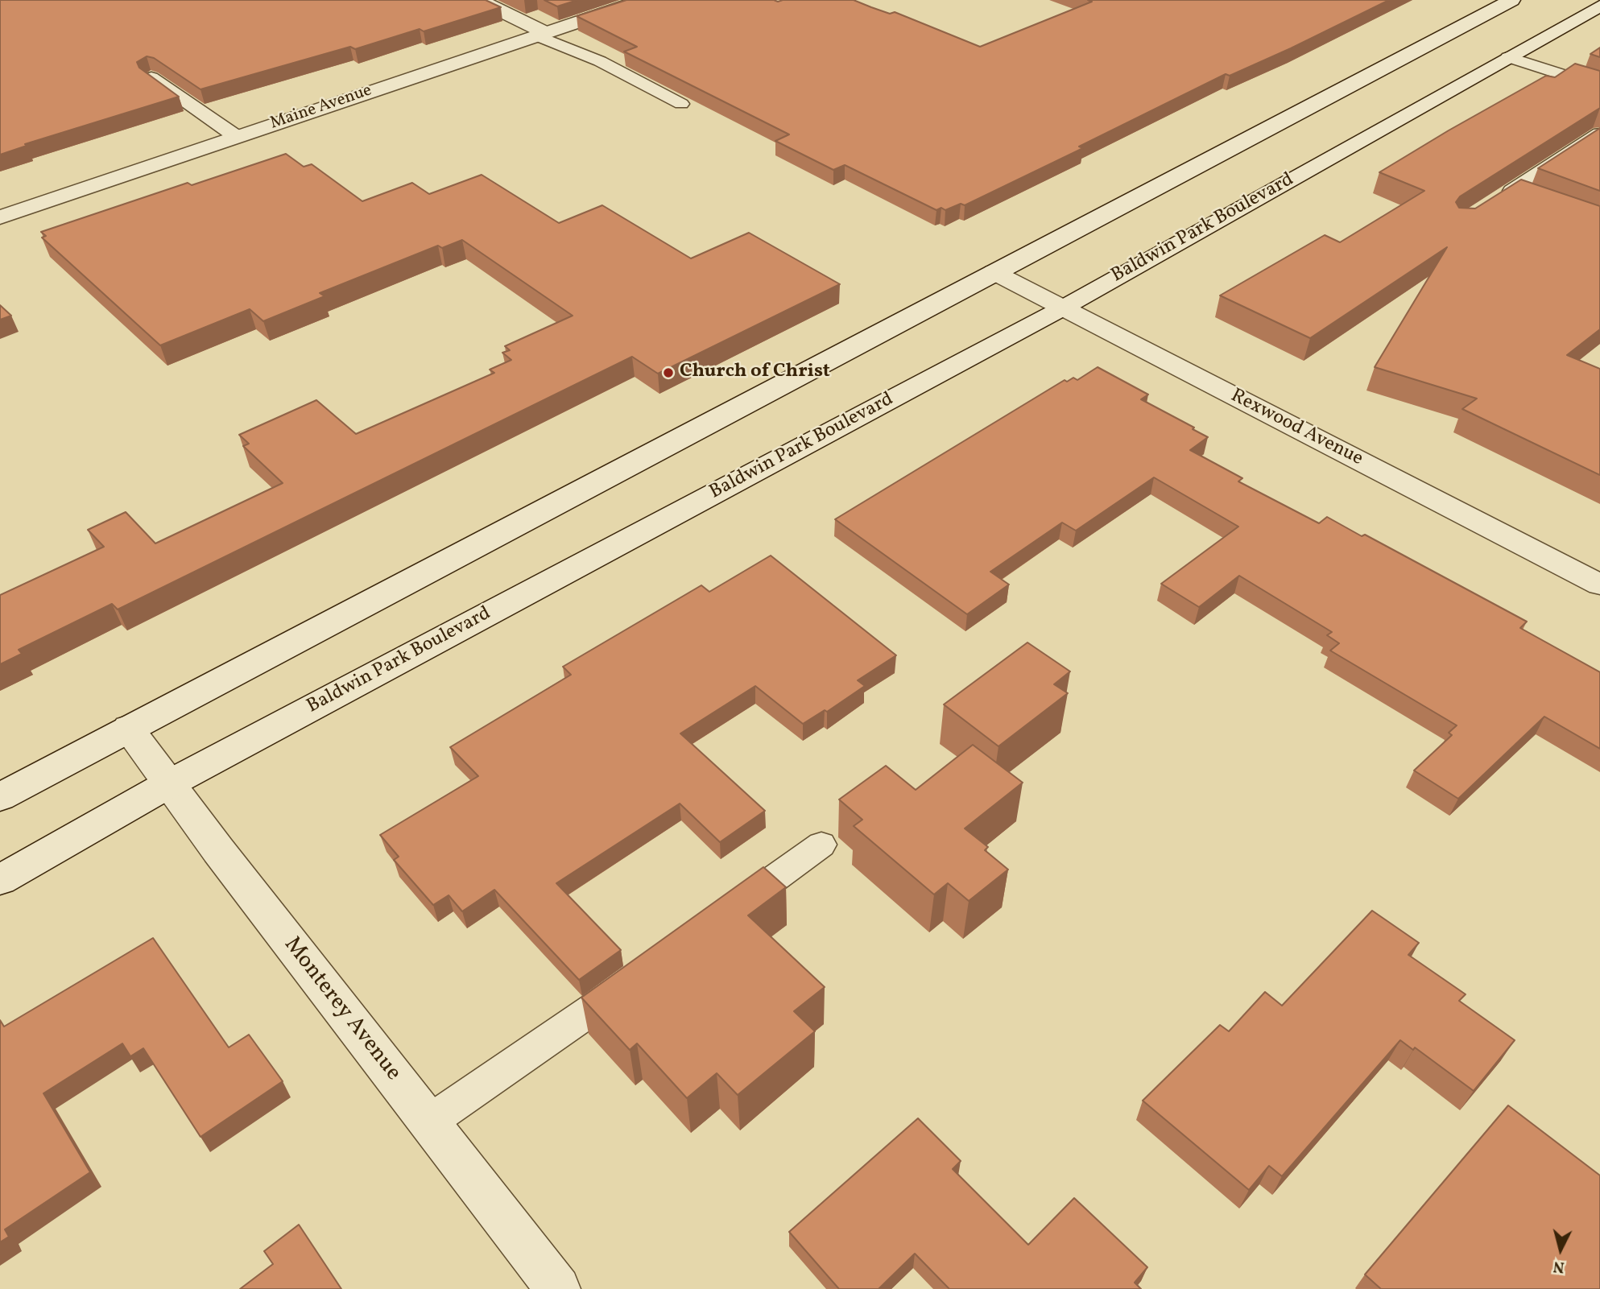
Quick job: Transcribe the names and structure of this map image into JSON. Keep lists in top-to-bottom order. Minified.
{"streets":{"main road":["Maine Avenue","Baldwin Park Boulevard","Rexwood Avenue","Monterey Avenue"]},"crossings":[["Baldwin Park Boulevard","Rexwood Avenue"],["Baldwin Park Boulevard","Monterey Avenue"]],"places":["Church of Christ"],"north":"bottom"}
